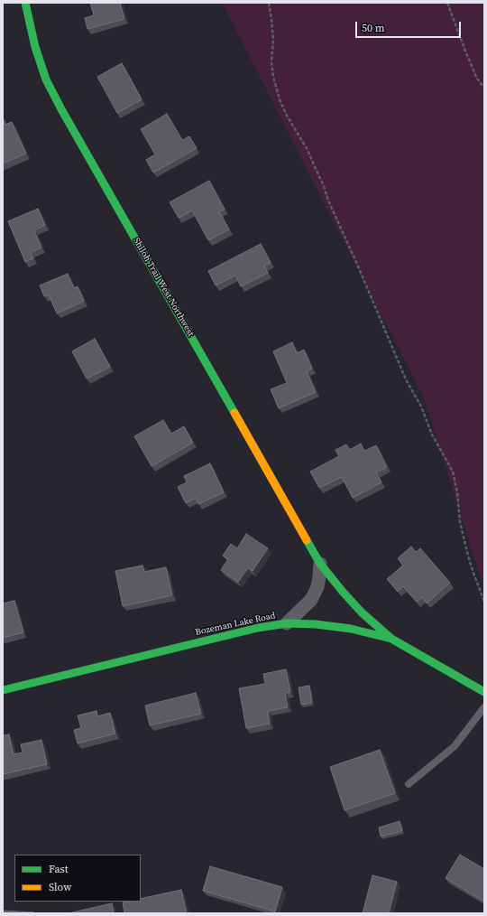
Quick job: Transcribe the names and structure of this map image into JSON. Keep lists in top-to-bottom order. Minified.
{"streets":{"street":["Shiloh Trail West Northwest","Bozeman Lake Road"]},"crossings":[["Shiloh Trail West Northwest","Bozeman Lake Road"]],"legend":["Fast","Slow"],"scale_bar":"50 m"}
